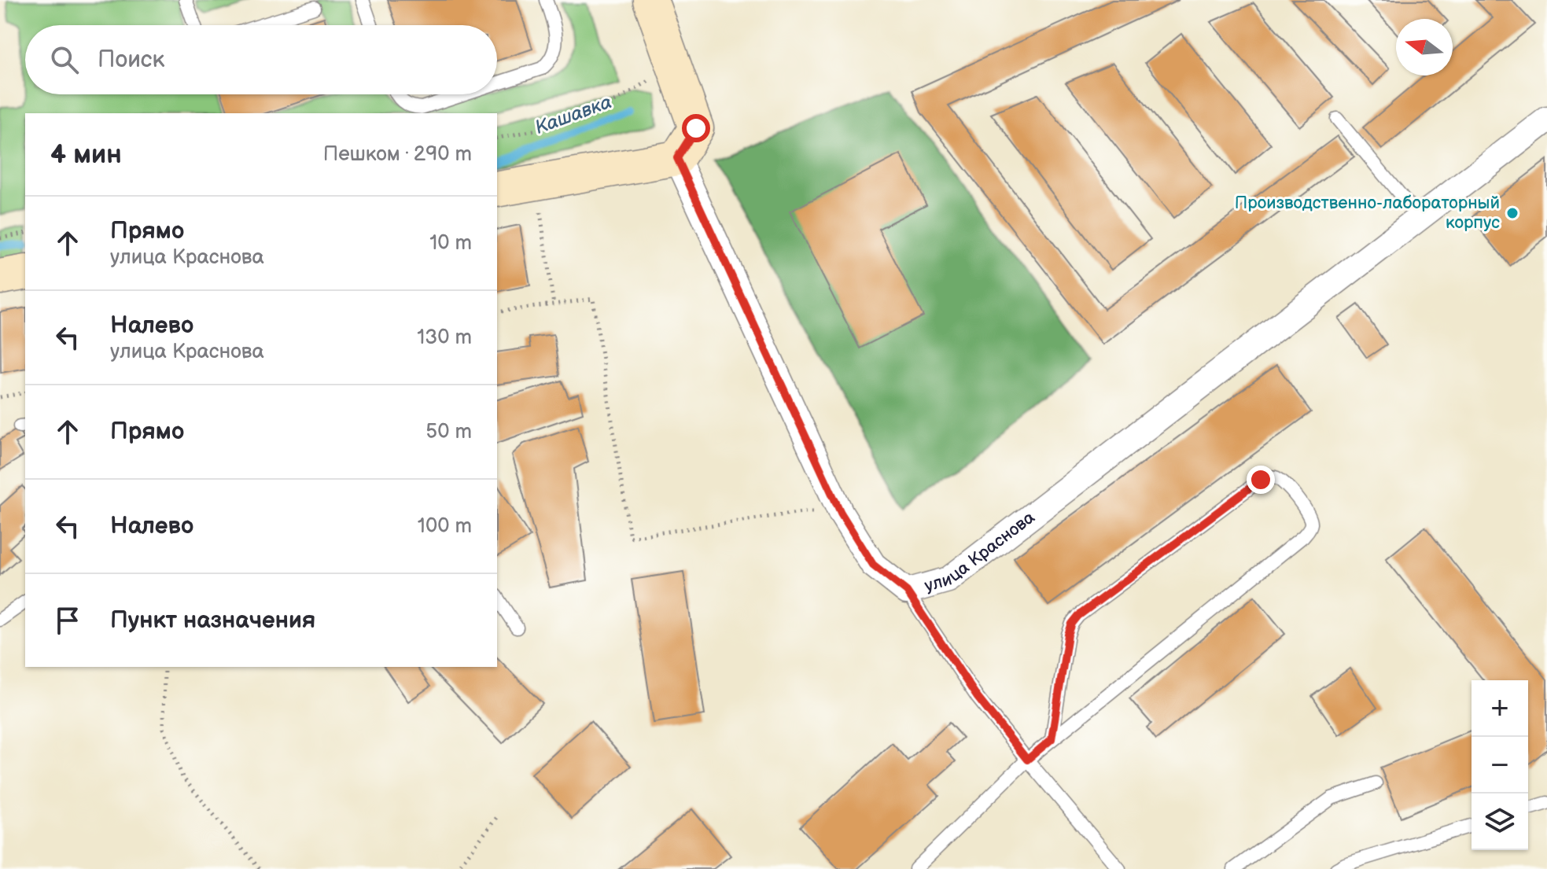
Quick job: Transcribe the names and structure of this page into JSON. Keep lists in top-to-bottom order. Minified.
{"streets":{"street":["улица Краснова"]},"water":["Кашавка"],"places":["Производственно-лабораторный корпус"],"north":"left","page":{"search":"Поиск","heading":["4 мин","Пешком · 290 m"],"list":[["Прямо","улица Краснова","10 m"],["Налево","улица Краснова","130 m"],["Прямо","50 m"],["Налево","100 m"],"Пункт назначения"],"map_buttons":["+","−"]}}
